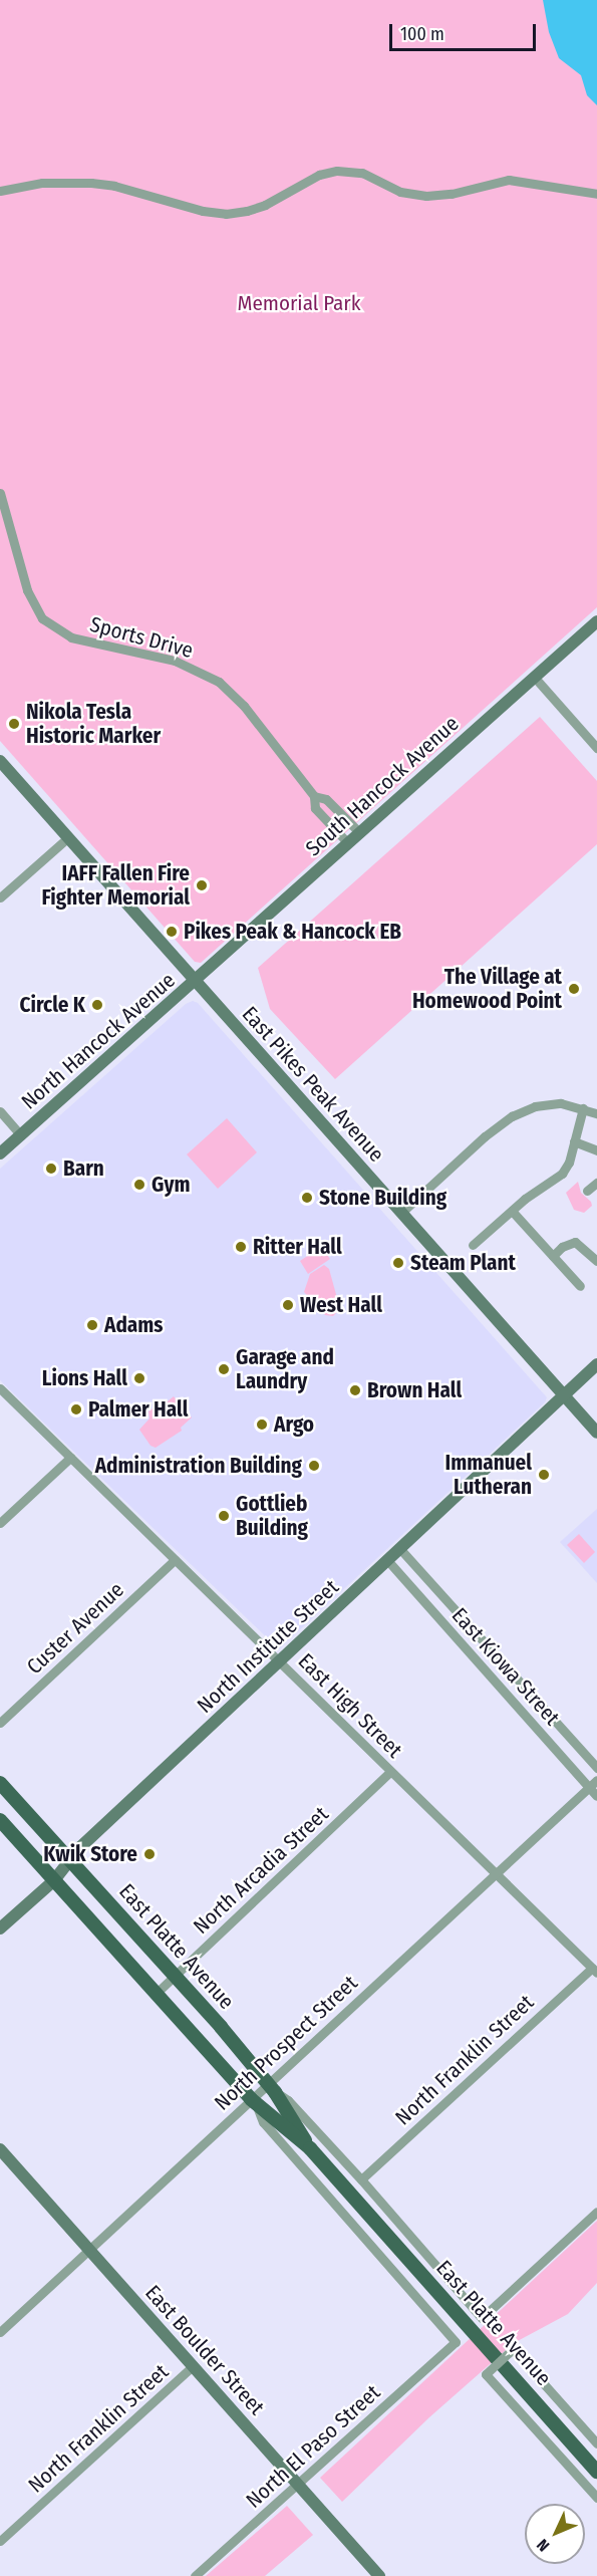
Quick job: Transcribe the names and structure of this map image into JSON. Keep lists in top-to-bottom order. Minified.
{"streets":{"main road":["South Hancock Avenue","North Hancock Avenue","East Pikes Peak Avenue","North Institute Street","East Platte Avenue","East Boulder Street"],"street":["Sports Drive","Custer Avenue","East Kiowa Street","East High Street","North Arcadia Street","North Prospect Street","North Franklin Street","North El Paso Street"]},"crossings":[["Sports Drive","South Hancock Avenue"],["South Hancock Avenue","North Hancock Avenue"],["South Hancock Avenue","East Pikes Peak Avenue"],["North Hancock Avenue","East Pikes Peak Avenue"],["East Pikes Peak Avenue","North Institute Street"],["Custer Avenue","East High Street"],["North Institute Street","East Kiowa Street"],["North Institute Street","East High Street"],["North Institute Street","East Platte Avenue"],["East Kiowa Street","North Prospect Street"],["East High Street","North Arcadia Street"],["East High Street","North Prospect Street"],["East High Street","North Franklin Street"],["North Arcadia Street","East Platte Avenue"],["East Platte Avenue","North Prospect Street"],["East Platte Avenue","North El Paso Street"],["North Prospect Street","East Boulder Street"],["North Prospect Street","North El Paso Street"],["North Franklin Street","East Boulder Street"],["East Boulder Street","North El Paso Street"]],"parks":["Memorial Park"],"places":["Nikola Tesla Historic Marker","IAFF Fallen Fire Fighter Memorial","Pikes Peak & Hancock EB","The Village at Homewood Point","Circle K","Barn","Gym","Stone Building","Ritter Hall","Steam Plant","West Hall","Adams","Garage and Laundry","Lions Hall","Brown Hall","Palmer Hall","Argo","Administration Building","Immanuel Lutheran","Gottlieb Building","Kwik Store"],"scale_bar":"100 m","north":"bottom left"}
